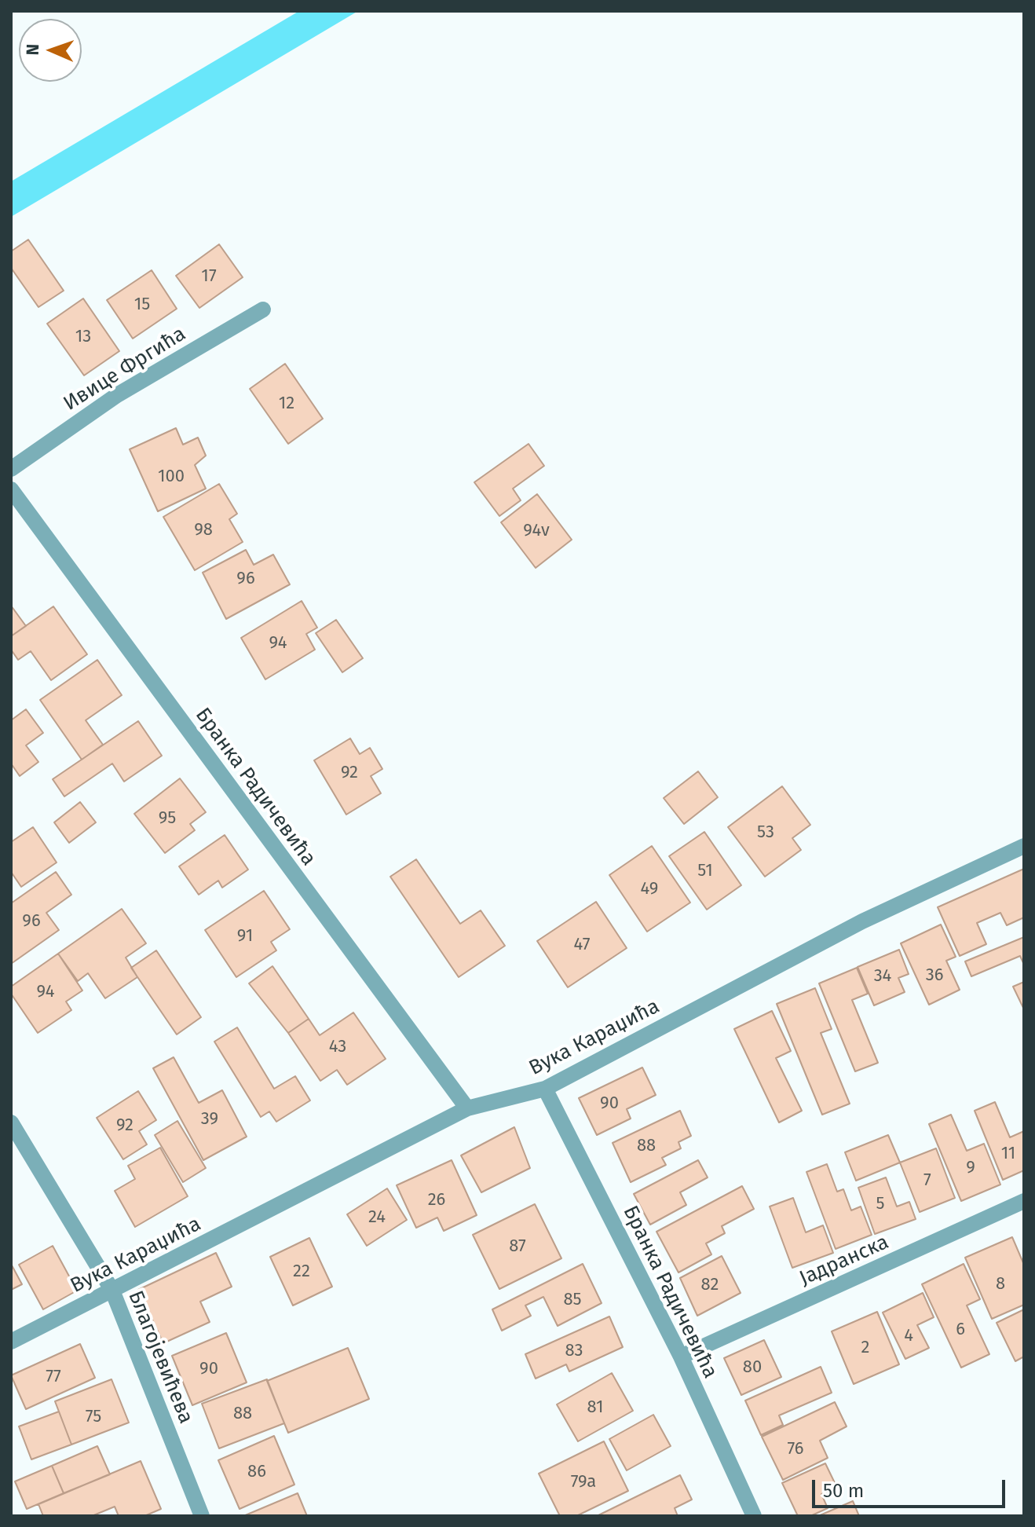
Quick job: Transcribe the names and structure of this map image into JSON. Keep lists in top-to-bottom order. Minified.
{"streets":{"street":["Ивице Фргића","Бранка Радичевића","Вука Караџића","Јадранска","Благојевићева"]},"crossings":[["Бранка Радичевића","Вука Караџића"],["Бранка Радичевића","Јадранска"],["Вука Караџића","Благојевићева"]],"house_numbers":["17","15","13","12","100","98","94v","96","94","92","95","53","51","49","96","91","47","36","34","94","43","90","39","92","88","11","9","7","26","5","24","87","22","8","82","85","6","4","2","83","80","90","77","81","88","75","76","86","79a"],"scale_bar":"50 m","north":"left"}
